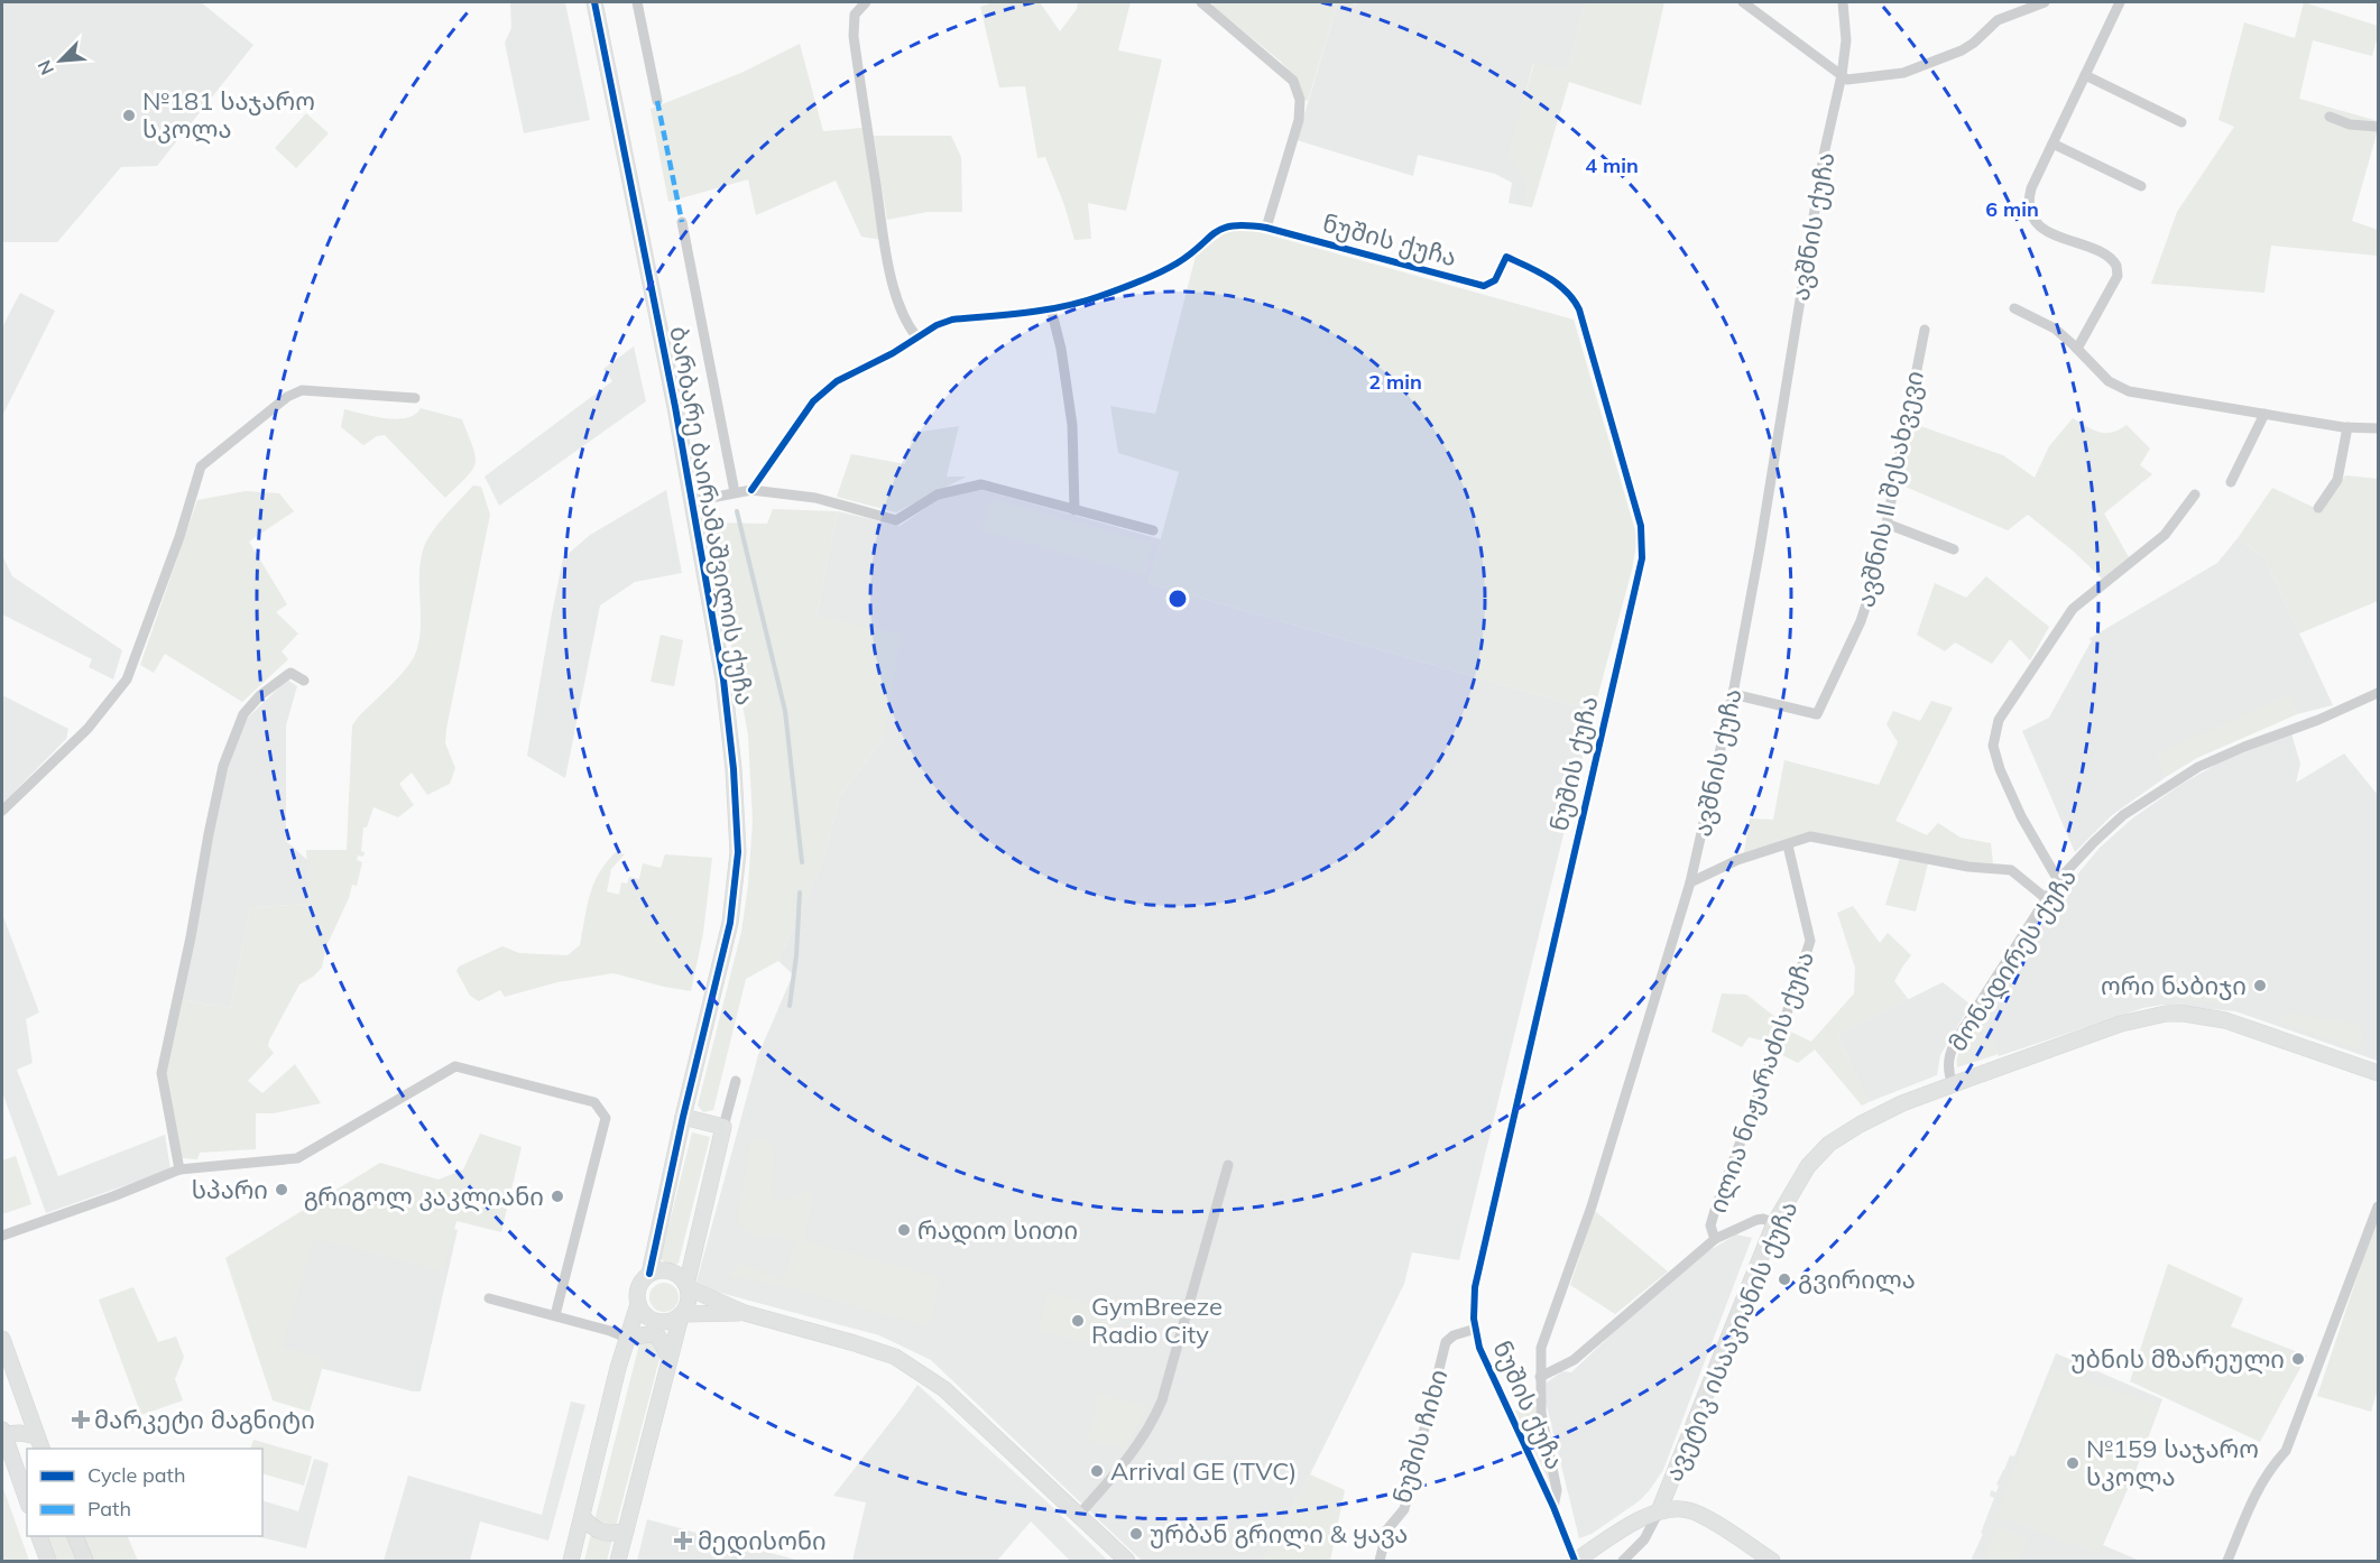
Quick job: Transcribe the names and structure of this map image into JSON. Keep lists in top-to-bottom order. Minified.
{"streets":{"main road":["ბარბარე ბაირამაშვილის ქუჩა","ავეტიკ ისააკიანის ქუჩა"],"street":["ავშნის ქუჩა","ნუშის ქუჩა","ავშნის II შესახვევი","მონადირეს ქუჩა","ილია ნიჟარაძის ქუჩა","ნუშის ჩიხი"]},"crossings":[["ავშნის ქუჩა","ნუშის ქუჩა"],["ავშნის ქუჩა","ავშნის II შესახვევი"],["ნუშის ქუჩა","ავეტიკ ისააკიანის ქუჩა"],["ნუშის ქუჩა","ნუშის ჩიხი"],["მონადირეს ქუჩა","ავეტიკ ისააკიანის ქუჩა"]],"places":{"other":["№181 საჯარო სკოლა","ორი ნაბიჯი","სპარი","გრიგოლ კაკლიანი","რადიო სითი","გვირილა","GymBreeze Radio City","უბნის მზარეული","№159 საჯარო სკოლა","Arrival GE (TVC)","ურბან გრილი & ყავა"],"health":["მარკეტი მაგნიტი","მედისონი"]},"legend":["Cycle path","Path"],"north":"bottom left","rings":["4 min","6 min","2 min"]}
